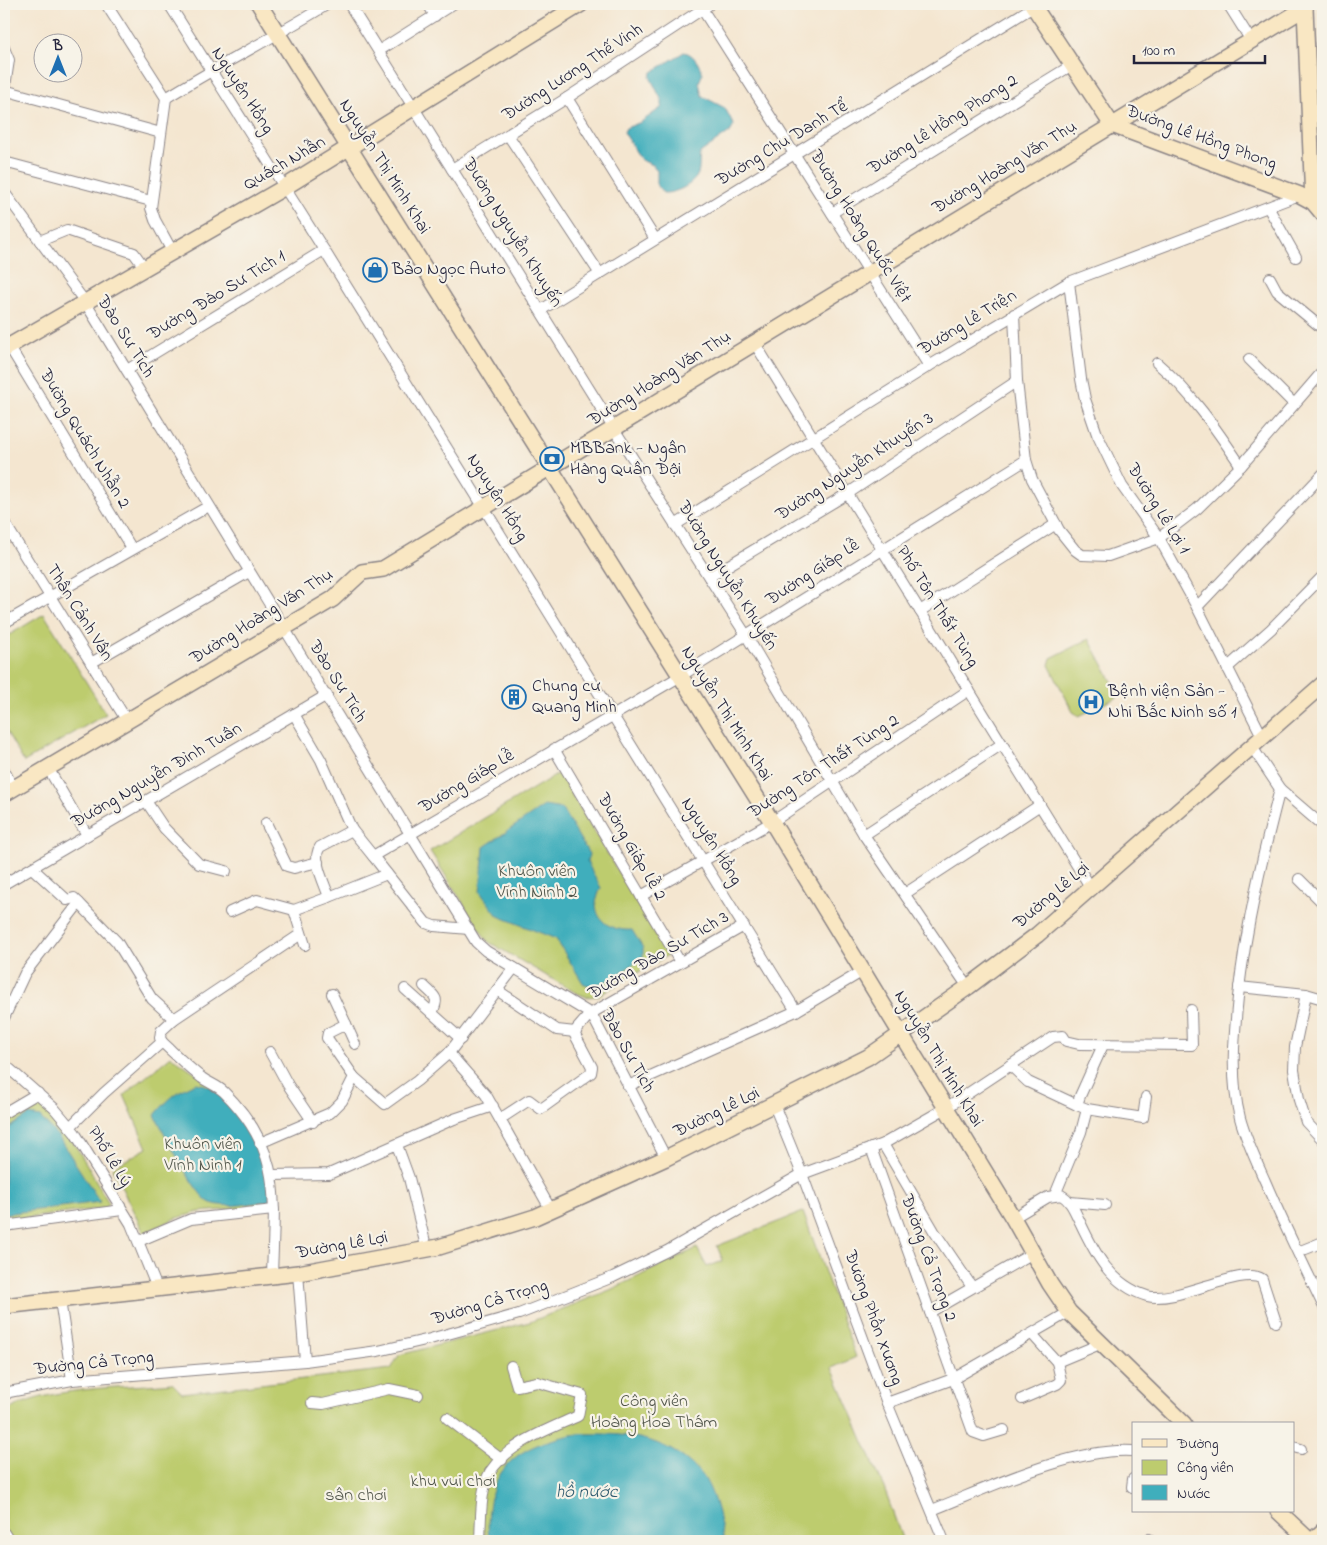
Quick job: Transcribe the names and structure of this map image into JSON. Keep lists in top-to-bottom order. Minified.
{"streets":{"street":["Đường Lương Thế Vinh","Nguyên Hồng","Đường Lê Hồng Phong 2","Đường Lê Hồng Phong","Đường Chu Danh Tể","Quách Nhẫn","Nguyễn Thị Minh Khai","Đường Hoàng Văn Thụ","Đường Hoàng Quốc Việt","Đường Nguyễn Khuyến","Đường Đào Sư Tích 1","Đường Lê Triện","Đào Sư Tích","Đường Quách Nhẫn 2","Đường Nguyễn Khuyến 3","Đường Lê Lợi 1","Đường Giáp Lễ","Phố Tôn Thất Tùng","Thân Cảnh Vân","Đường Tôn Thất Tùng 2","Đường Nguyễn Đình Tuân","Đường Giáp Lễ 2","Đường Lê Lợi","Đường Đào Sư Tích 3","Phố Lê Lý","Đường Cả Trọng 2","Đường Cả Trọng","Đường Phồn Xương"]},"crossings":[["Đường Lương Thế Vinh","Đường Hoàng Quốc Việt"],["Đường Lương Thế Vinh","Đường Nguyễn Khuyến"],["Nguyên Hồng","Quách Nhẫn"],["Nguyên Hồng","Đường Hoàng Văn Thụ"],["Nguyên Hồng","Đường Đào Sư Tích 1"],["Nguyên Hồng","Đường Giáp Lễ"],["Nguyên Hồng","Đường Tôn Thất Tùng 2"],["Nguyên Hồng","Đường Đào Sư Tích 3"],["Đường Lê Hồng Phong 2","Đường Lê Hồng Phong"],["Đường Lê Hồng Phong 2","Đường Hoàng Quốc Việt"],["Đường Lê Hồng Phong","Đường Chu Danh Tể"],["Đường Lê Hồng Phong","Đường Hoàng Văn Thụ"],["Đường Lê Hồng Phong","Đường Lê Triện"],["Đường Chu Danh Tể","Đường Hoàng Quốc Việt"],["Đường Chu Danh Tể","Đường Nguyễn Khuyến"],["Quách Nhẫn","Nguyễn Thị Minh Khai"],["Quách Nhẫn","Đường Nguyễn Khuyến"],["Quách Nhẫn","Đào Sư Tích"],["Quách Nhẫn","Đường Quách Nhẫn 2"],["Nguyễn Thị Minh Khai","Đường Hoàng Văn Thụ"],["Nguyễn Thị Minh Khai","Đường Giáp Lễ"],["Nguyễn Thị Minh Khai","Đường Tôn Thất Tùng 2"],["Nguyễn Thị Minh Khai","Đường Lê Lợi"],["Nguyễn Thị Minh Khai","Đường Cả Trọng"],["Đường Hoàng Văn Thụ","Đường Hoàng Quốc Việt"],["Đường Hoàng Văn Thụ","Đường Nguyễn Khuyến"],["Đường Hoàng Văn Thụ","Đào Sư Tích"],["Đường Hoàng Văn Thụ","Phố Tôn Thất Tùng"],["Đường Hoàng Văn Thụ","Thân Cảnh Vân"],["Đường Hoàng Quốc Việt","Đường Lê Triện"],["Đường Nguyễn Khuyến","Đường Lê Triện"],["Đường Nguyễn Khuyến","Đường Nguyễn Khuyến 3"],["Đường Nguyễn Khuyến","Đường Giáp Lễ"],["Đường Nguyễn Khuyến","Đường Tôn Thất Tùng 2"],["Đường Nguyễn Khuyến","Đường Lê Lợi"],["Đường Đào Sư Tích 1","Đào Sư Tích"],["Đường Lê Triện","Đường Lê Lợi 1"],["Đường Lê Triện","Phố Tôn Thất Tùng"],["Đào Sư Tích","Đường Giáp Lễ"],["Đào Sư Tích","Đường Nguyễn Đình Tuân"],["Đào Sư Tích","Đường Lê Lợi"],["Đào Sư Tích","Đường Đào Sư Tích 3"],["Đường Nguyễn Khuyến 3","Phố Tôn Thất Tùng"],["Đường Lê Lợi 1","Đường Lê Lợi"],["Đường Giáp Lễ","Phố Tôn Thất Tùng"],["Đường Giáp Lễ","Đường Giáp Lễ 2"],["Phố Tôn Thất Tùng","Đường Tôn Thất Tùng 2"],["Phố Tôn Thất Tùng","Đường Lê Lợi"],["Đường Tôn Thất Tùng 2","Đường Giáp Lễ 2"],["Đường Giáp Lễ 2","Đường Đào Sư Tích 3"],["Đường Lê Lợi","Phố Lê Lý"],["Đường Lê Lợi","Đường Phồn Xương"],["Đường Cả Trọng 2","Đường Cả Trọng"],["Đường Cả Trọng","Đường Phồn Xương"]],"water":["hồ nước"],"parks":["Khuôn viên Vĩnh Ninh 2","Khuôn viên Vĩnh Ninh 1","Công viên Hoàng Hoa Thám","khu vui chơi","sân chơi"],"places":{"shop":["Bảo Ngọc Auto"],"bank":["MBBank - Ngân Hàng Quân Đội"],"building":["Chung cư Quang Minh"],"hospital":["Bệnh viện Sản - Nhi Bắc Ninh số 1"]},"legend":["Đường","Công viên","Nước"],"scale_bar":"100 m","north":"top"}
